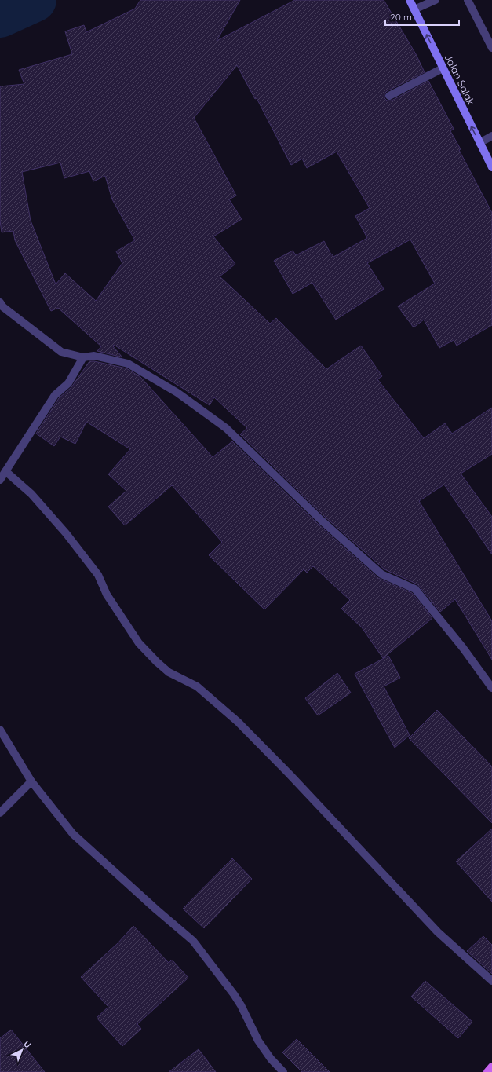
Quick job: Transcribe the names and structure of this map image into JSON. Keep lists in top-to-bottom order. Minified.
{"streets":{"main road":["Jalan Salak"]},"one_way":["Jalan Salak"],"scale_bar":"20 m","north":"top right"}
